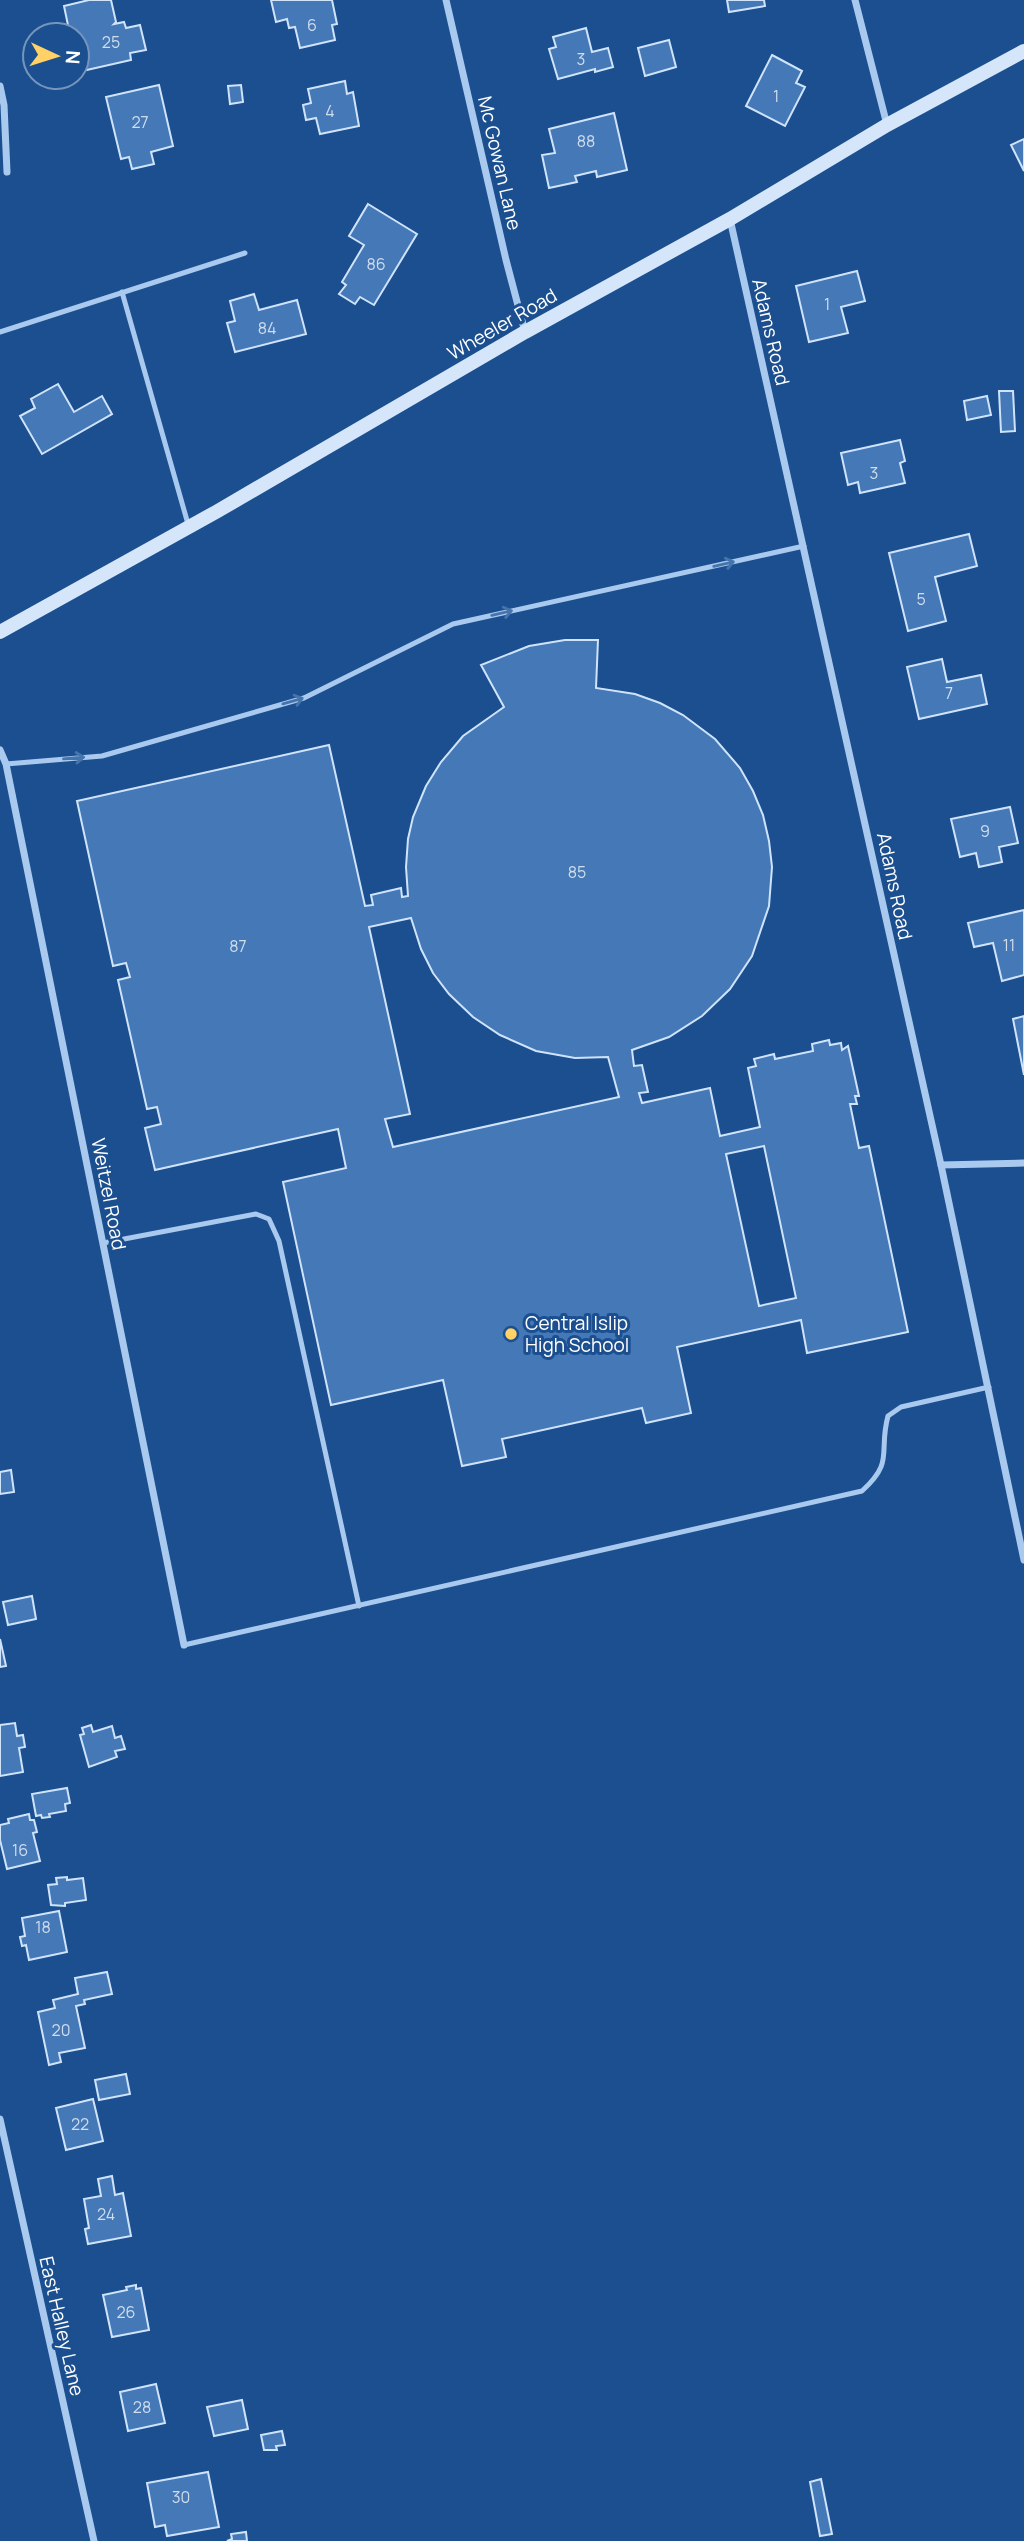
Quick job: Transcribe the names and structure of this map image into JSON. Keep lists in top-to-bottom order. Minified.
{"streets":{"main road":["Wheeler Road"],"street":["Mc Gowan Lane","Adams Road","Weitzel Road","East Halley Lane"]},"crossings":[["Mc Gowan Lane","Wheeler Road"],["Wheeler Road","Adams Road"]],"places":["Central Islip High School"],"house_numbers":["6","25","3","1","4","27","88","86","1","84","3","5","7","9","85","11","87","16","18","20","22","24","26","28","30"],"north":"right"}
